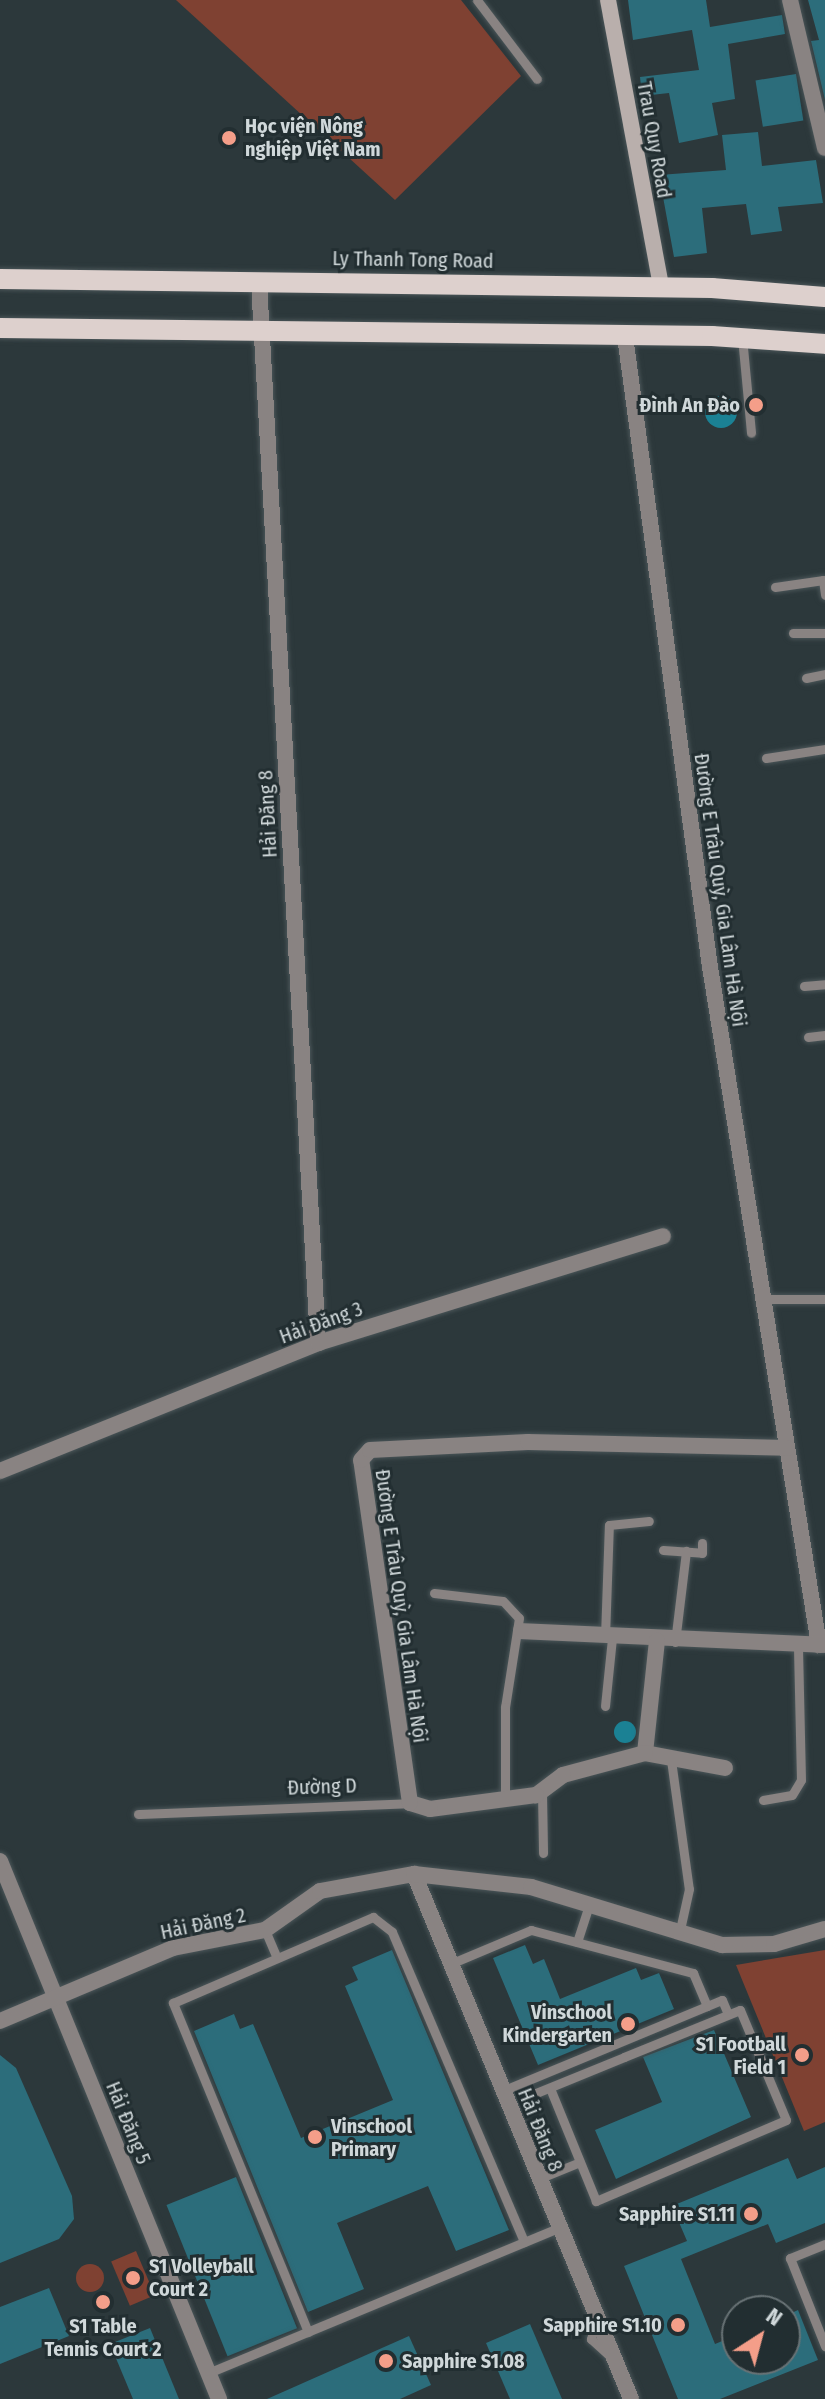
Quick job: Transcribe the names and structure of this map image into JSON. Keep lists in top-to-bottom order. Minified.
{"streets":{"main road":["Ly Thanh Tong Road"],"street":["Trau Quy Road","Hải Đăng 8","Đường E Trâu Quỳ, Gia Lâm Hà Nội","Hải Đăng 3","Đường D","Hải Đăng 2","Hải Đăng 5"]},"crossings":[["Trau Quy Road","Ly Thanh Tong Road"],["Ly Thanh Tong Road","Hải Đăng 8"],["Hải Đăng 8","Hải Đăng 3"],["Hải Đăng 8","Hải Đăng 2"],["Đường E Trâu Quỳ, Gia Lâm Hà Nội","Đường D"],["Hải Đăng 2","Hải Đăng 5"]],"places":["Học viện Nông nghiệp Việt Nam","Đình An Đào","Vinschool Kindergarten","S1 Football Field 1","Vinschool Primary","Sapphire S1.11","S1 Volleyball Court 2","S1 Table Tennis Court 2","Sapphire S1.10","Sapphire S1.08"],"north":"top right"}
